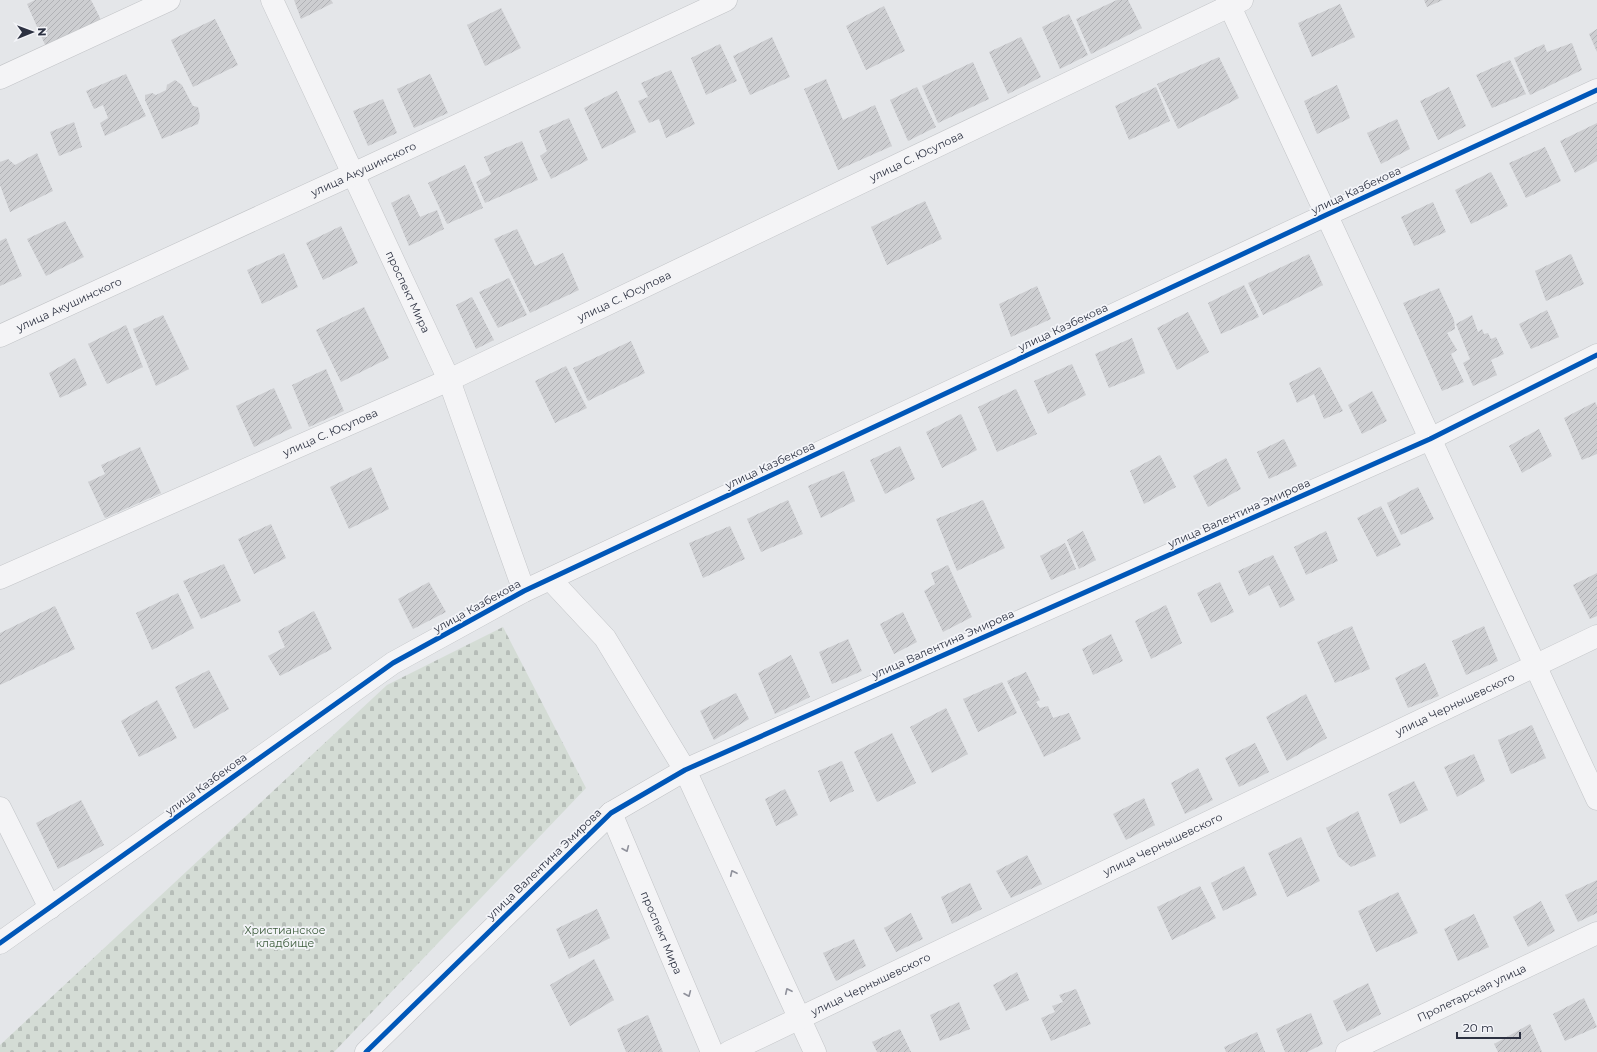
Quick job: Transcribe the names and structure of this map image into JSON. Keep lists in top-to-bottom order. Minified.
{"streets":{"street":["улица С. Юсупова","улица Акушинского","улица Казбекова","проспект Мира","улица Валентина Эмирова","улица Чернышевского","Пролетарская улица"]},"crossings":[["улица С. Юсупова","проспект Мира"],["улица Акушинского","проспект Мира"],["улица Казбекова","проспект Мира"],["проспект Мира","улица Валентина Эмирова"]],"parks":["Христианское кладбище"],"scale_bar":"20 m","north":"right"}
